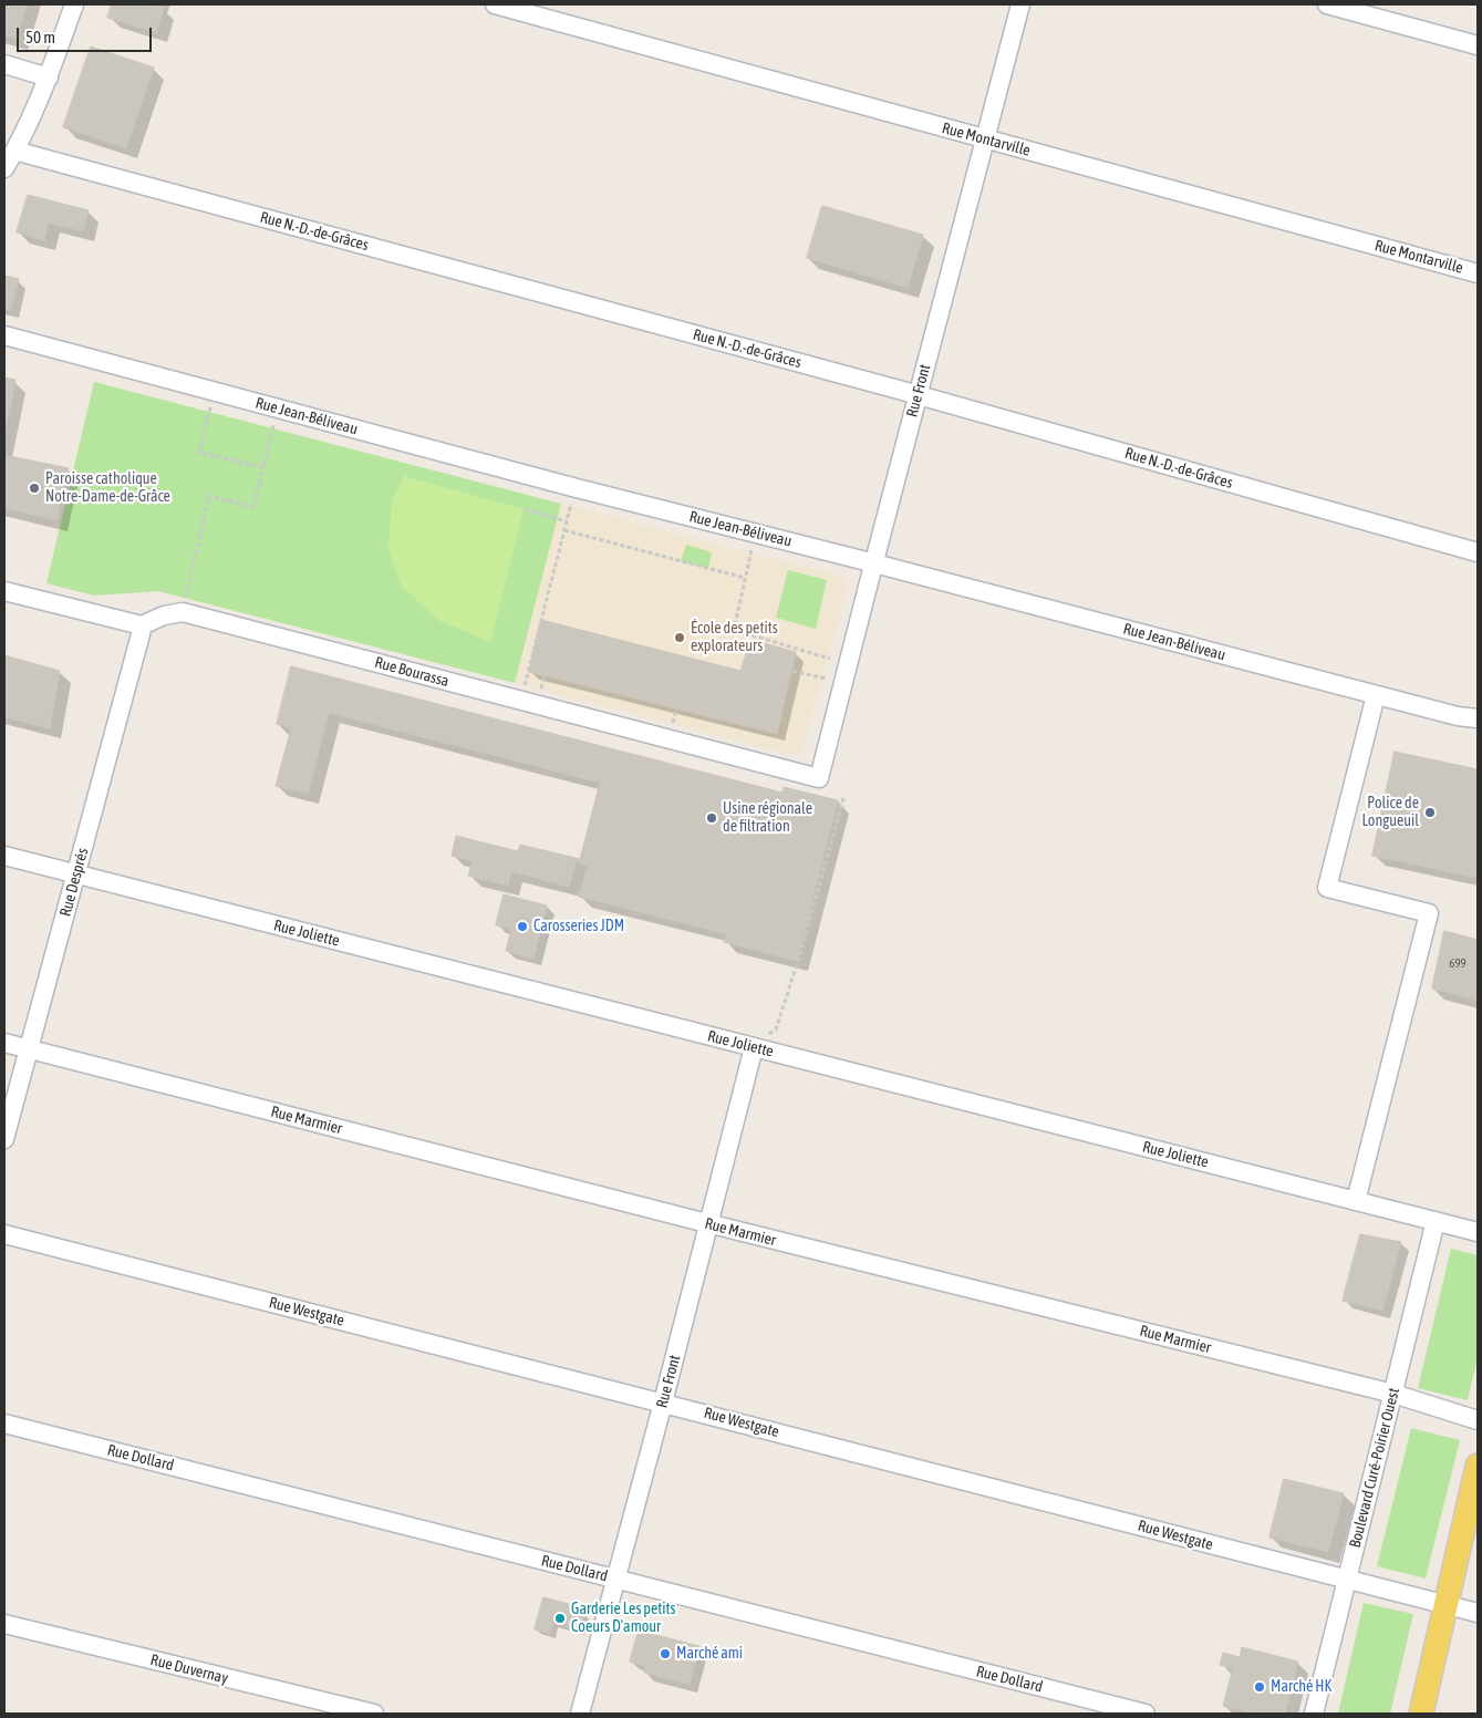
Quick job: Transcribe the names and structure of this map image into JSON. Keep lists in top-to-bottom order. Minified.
{"streets":{"street":["Rue Montarville","Rue N.-D.-de-Grâces","Rue Front","Rue Jean-Béliveau","Rue Bourassa","Rue Després","Rue Joliette","Rue Marmier","Rue Westgate","Rue Dollard","Boulevard Curé-Poirier Ouest","Rue Duvernay"]},"crossings":[["Rue Montarville","Rue Front"],["Rue N.-D.-de-Grâces","Rue Front"],["Rue Front","Rue Jean-Béliveau"],["Rue Front","Rue Bourassa"],["Rue Front","Rue Joliette"],["Rue Front","Rue Marmier"],["Rue Front","Rue Westgate"],["Rue Front","Rue Dollard"],["Rue Bourassa","Rue Després"],["Rue Després","Rue Joliette"],["Rue Després","Rue Marmier"],["Rue Joliette","Boulevard Curé-Poirier Ouest"],["Rue Marmier","Boulevard Curé-Poirier Ouest"],["Rue Westgate","Boulevard Curé-Poirier Ouest"]],"places":["Paroisse catholique Notre-Dame-de-Grâce","École des petits explorateurs","Police de Longueuil","Usine régionale de filtration","Carosseries JDM","Garderie Les petits Coeurs D'amour","Marché ami","Marché HK"],"house_numbers":["699"],"scale_bar":"50 m"}
